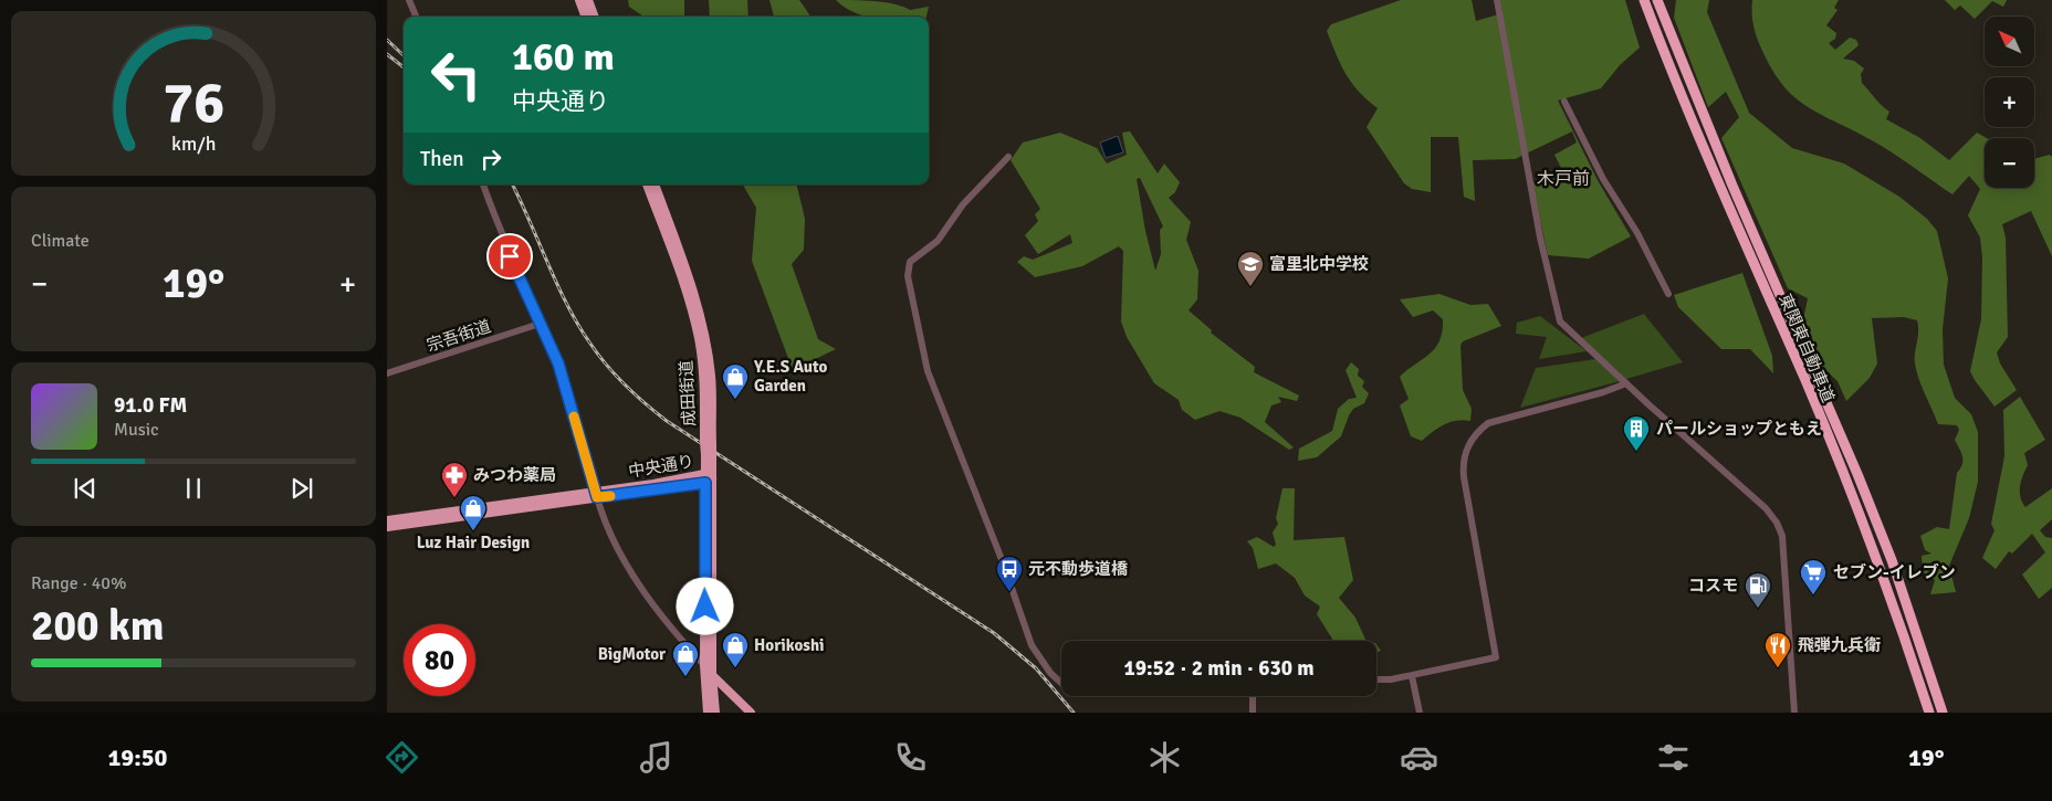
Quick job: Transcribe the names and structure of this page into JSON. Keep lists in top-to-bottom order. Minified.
{"streets":{"highway":["東関東自動車道","成田街道","中央通り"],"street":["宗吾街道"]},"crossings":[["成田街道","中央通り"]],"districts":["木戸前"],"places":{"school or university":["富里北中学校"],"shop":["Y.E.S Auto Garden","Luz Hair Design","Horikoshi","BigMotor"],"building":["パールショップともえ"],"pharmacy":["みつわ薬局"],"bus stop":["元不動歩道橋"],"supermarket":["セブン-イレブン"],"fuel station":["コスモ"],"restaurant":["飛弾九兵衛"]},"north":"top left","page":{"map_buttons":["+","−"],"turn":["160 m","中央通り"],"then":"Then","tile":["Climate",["Range · 40%","200 km"]],"heat":["−","19°","+"],"song":["91.0 FM","Music"],"limit":"80","trip":"19:52 · 2 min · 630 m","tabs":["19:50","19°"],"gauge":["76","km/h"]}}
